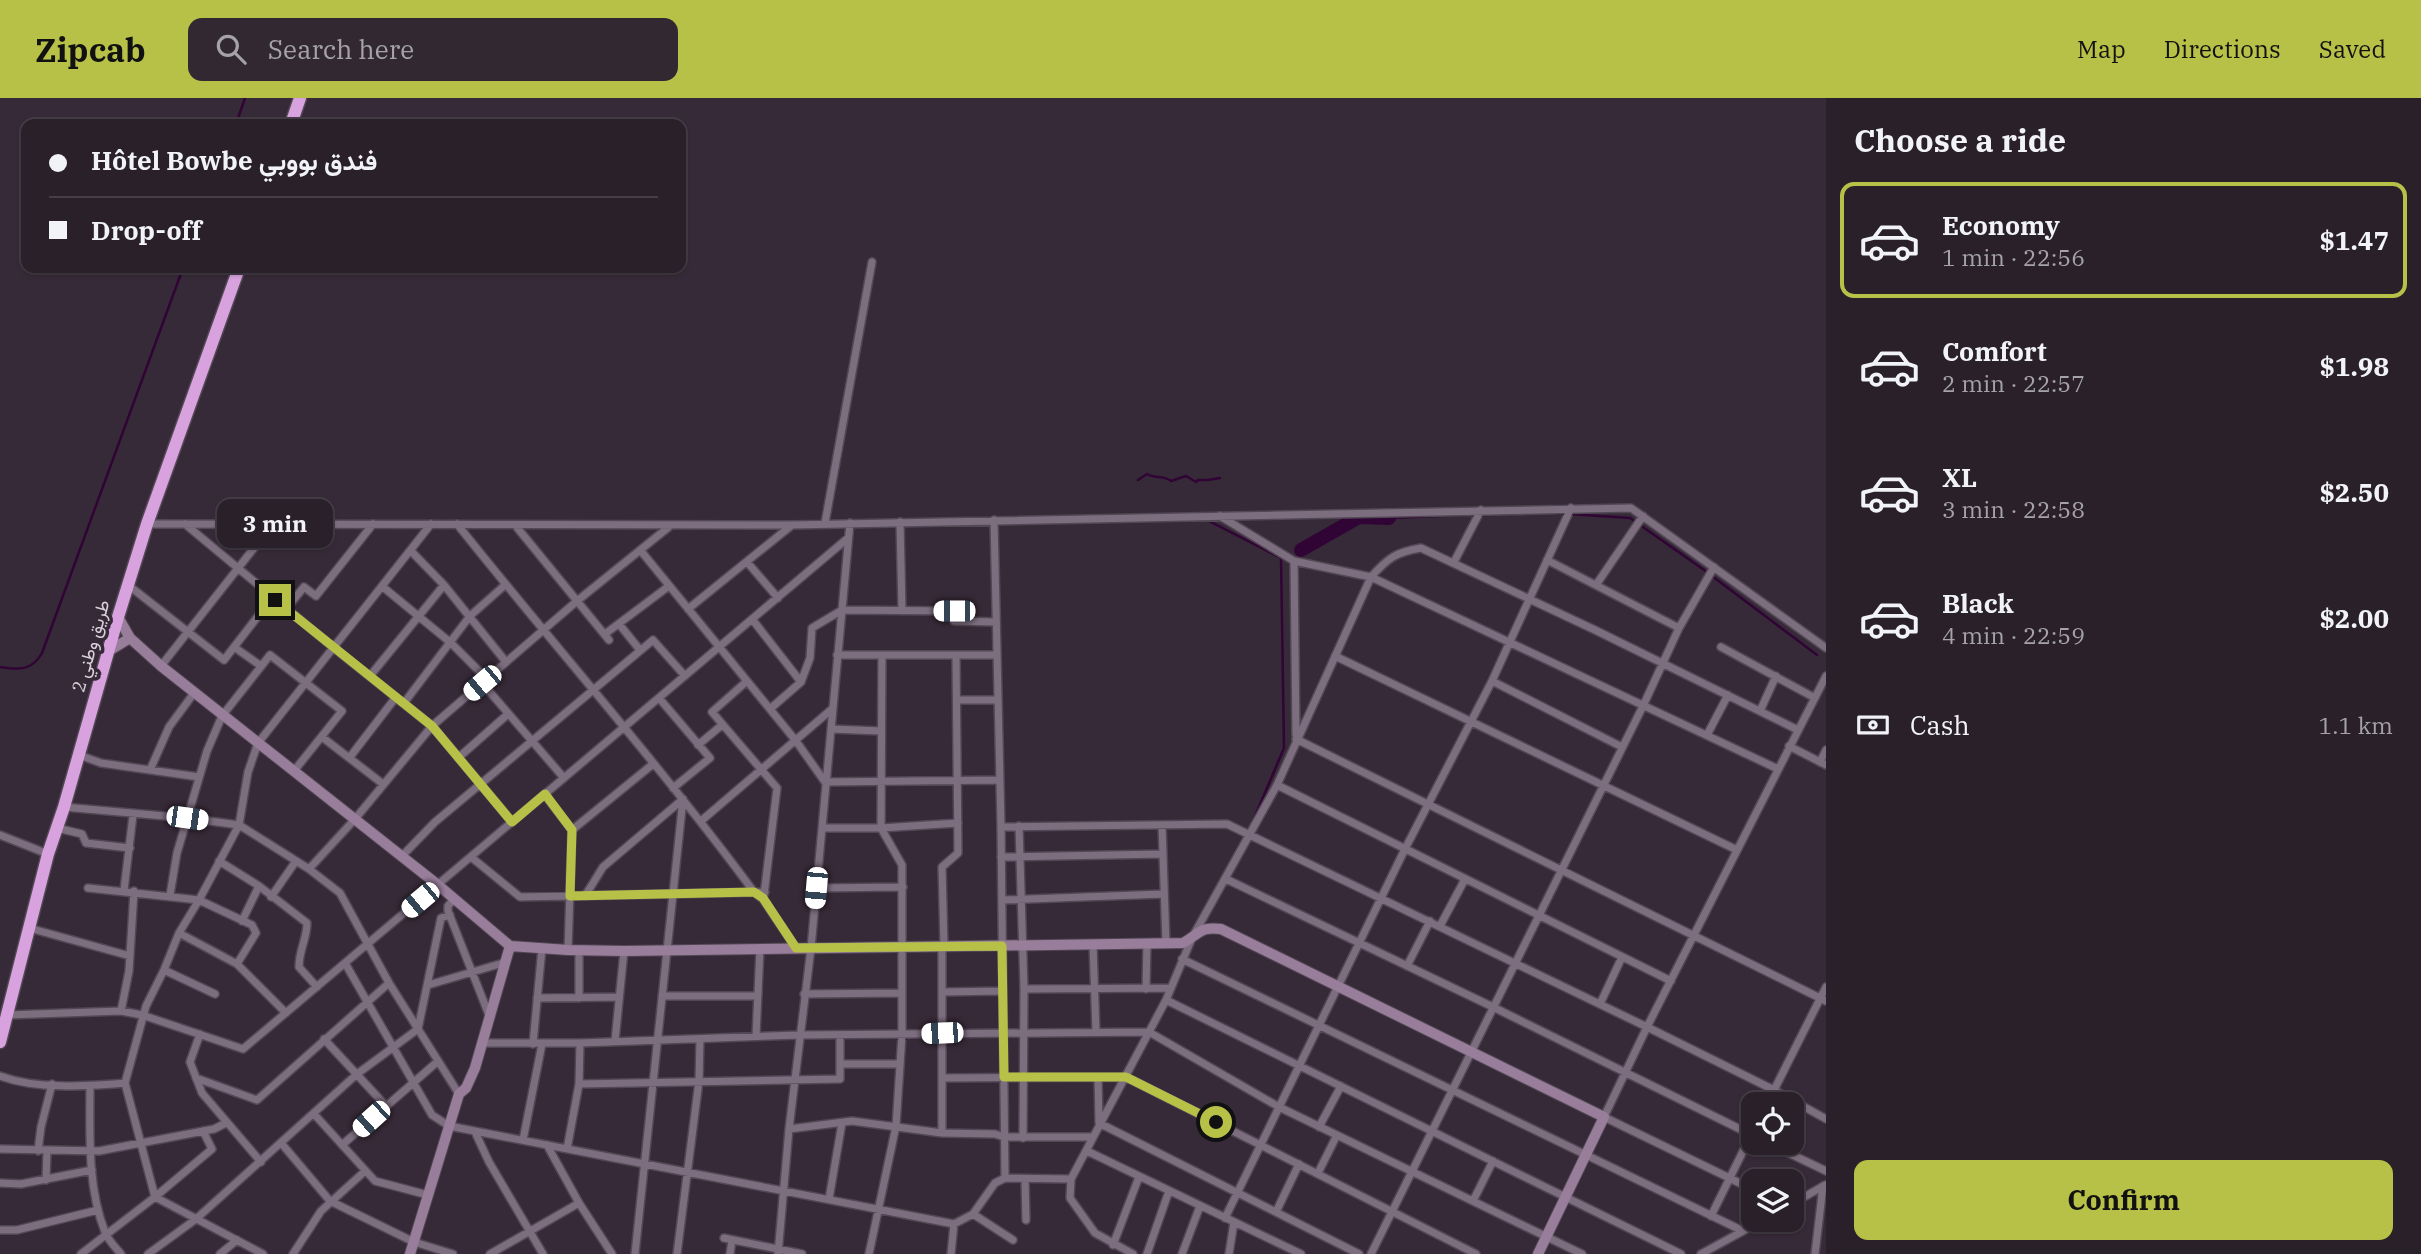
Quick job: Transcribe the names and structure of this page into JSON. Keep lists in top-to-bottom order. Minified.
{"streets":{"highway":["طريق وطني 2"]},"page":{"header":"Zipcab","search":"Search here","nav":["Map","Directions","Saved"],"heading":"Choose a ride","banner":["Hôtel Bowbe فندق بووبي","Drop-off"],"list":[{"name":"Economy","note":"1 min · 22:56","value":"$1.47"},{"name":"Comfort","note":"2 min · 22:57","value":"$1.98"},{"name":"XL","note":"3 min · 22:58","value":"$2.50"},{"name":"Black","note":"4 min · 22:59","value":"$2.00"}],"bubble":"3 min","pay":["Cash","1.1 km"],"buttons":"Confirm"}}
